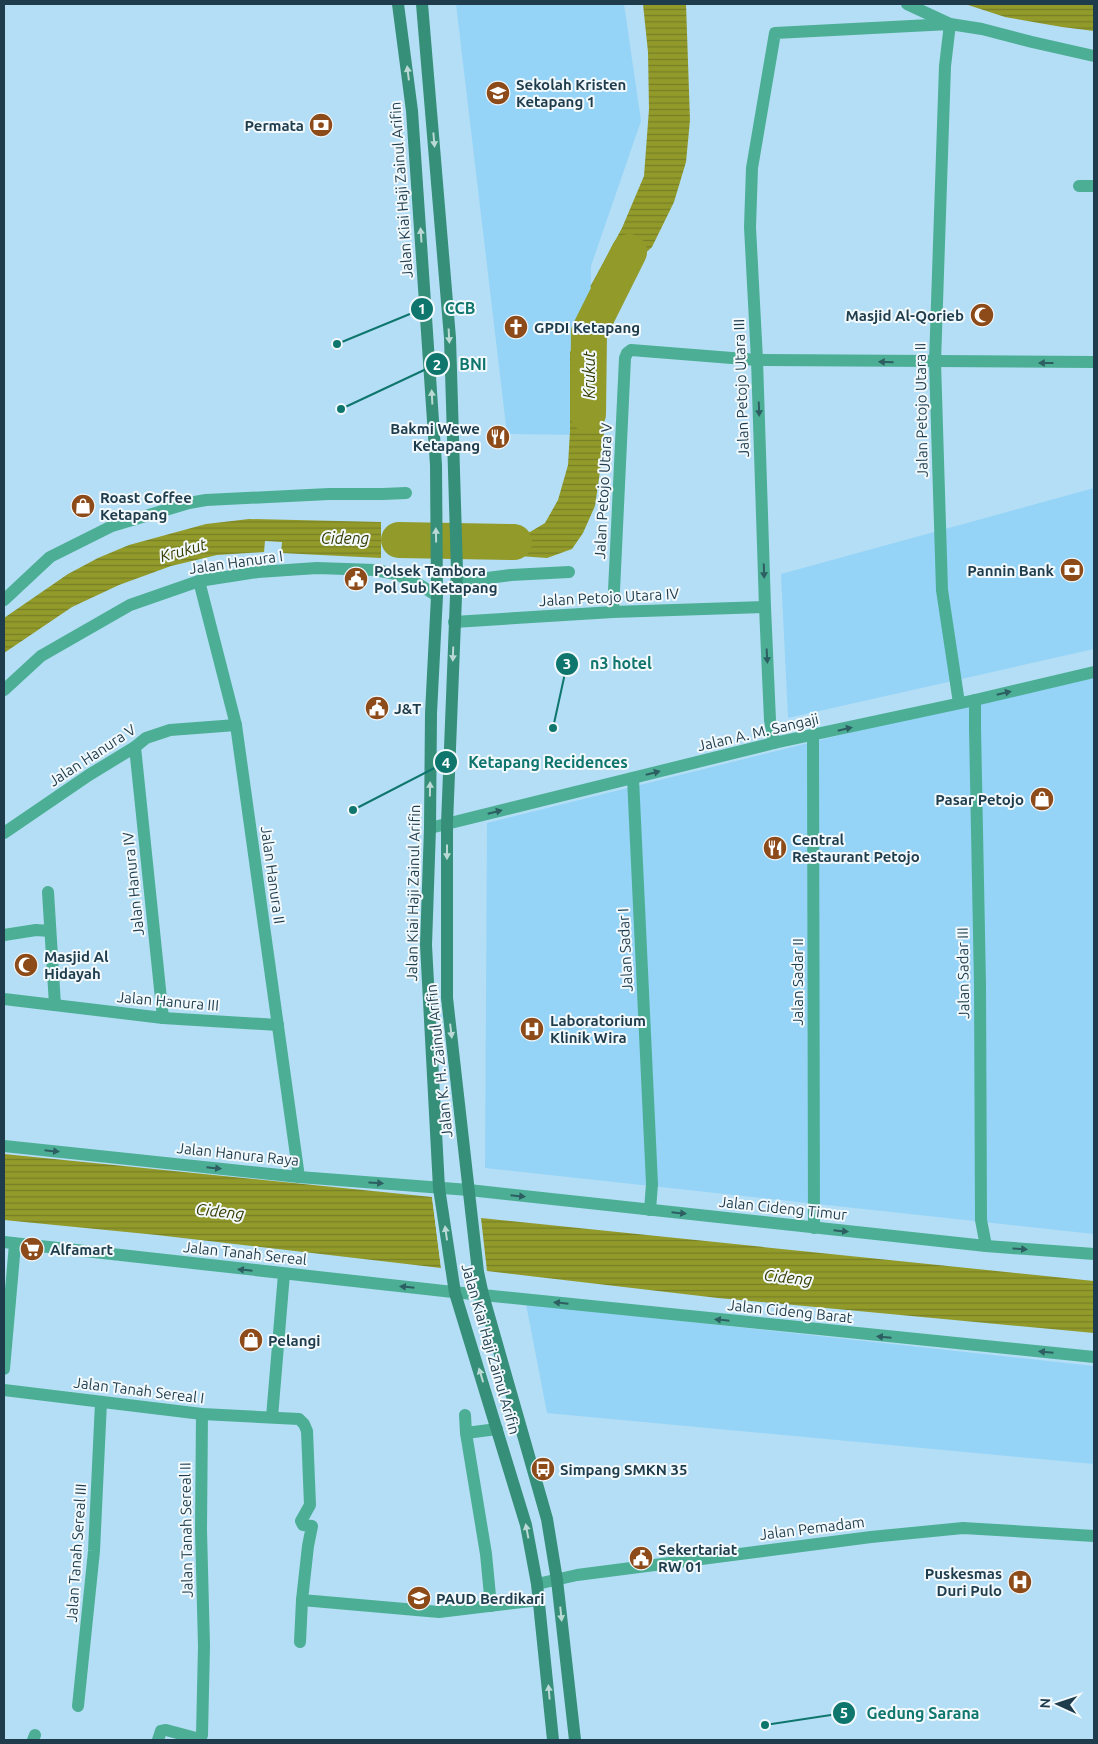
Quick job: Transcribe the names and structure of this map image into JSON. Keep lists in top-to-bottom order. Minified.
{"streets":{"main road":["Jalan Kiai Haji Zainul Arifin","Jalan K. H. Zainul Arifin"],"street":["Jalan Petojo Utara III","Jalan Petojo Utara II","Jalan Petojo Utara V","Jalan Hanura I","Jalan Petojo Utara IV","Jalan A. M. Sangaji","Jalan Hanura V","Jalan Hanura II","Jalan Hanura IV","Jalan Sadar I","Jalan Sadar III","Jalan Sadar II","Jalan Hanura III","Jalan Hanura Raya","Jalan Cideng Timur","Jalan Tanah Sereal","Jalan Cideng Barat","Jalan Tanah Sereal I","Jalan Pemadam","Jalan Tanah Sereal II","Jalan Tanah Sereal III"]},"crossings":[["Jalan Kiai Haji Zainul Arifin","Jalan Hanura I"],["Jalan Kiai Haji Zainul Arifin","Jalan A. M. Sangaji"],["Jalan Kiai Haji Zainul Arifin","Jalan K. H. Zainul Arifin"],["Jalan Kiai Haji Zainul Arifin","Jalan Hanura Raya"],["Jalan Kiai Haji Zainul Arifin","Jalan Cideng Timur"],["Jalan Kiai Haji Zainul Arifin","Jalan Tanah Sereal"],["Jalan Kiai Haji Zainul Arifin","Jalan Cideng Barat"],["Jalan Kiai Haji Zainul Arifin","Jalan Pemadam"],["Jalan Petojo Utara III","Jalan Petojo Utara II"],["Jalan Petojo Utara III","Jalan Petojo Utara V"],["Jalan Petojo Utara III","Jalan Petojo Utara IV"],["Jalan Petojo Utara III","Jalan A. M. Sangaji"],["Jalan Petojo Utara II","Jalan A. M. Sangaji"],["Jalan Petojo Utara V","Jalan Petojo Utara IV"],["Jalan Hanura I","Jalan Hanura II"],["Jalan Petojo Utara IV","Jalan K. H. Zainul Arifin"],["Jalan A. M. Sangaji","Jalan Sadar I"],["Jalan A. M. Sangaji","Jalan Sadar III"],["Jalan A. M. Sangaji","Jalan Sadar II"],["Jalan A. M. Sangaji","Jalan K. H. Zainul Arifin"],["Jalan Hanura V","Jalan Hanura II"],["Jalan Hanura V","Jalan Hanura IV"],["Jalan Hanura II","Jalan Hanura III"],["Jalan Hanura II","Jalan Hanura Raya"],["Jalan Hanura IV","Jalan Hanura III"],["Jalan Sadar I","Jalan Cideng Timur"],["Jalan Sadar III","Jalan Cideng Timur"],["Jalan Sadar II","Jalan Cideng Timur"],["Jalan K. H. Zainul Arifin","Jalan Hanura Raya"],["Jalan K. H. Zainul Arifin","Jalan Cideng Timur"],["Jalan Hanura Raya","Jalan Cideng Timur"],["Jalan Tanah Sereal","Jalan Cideng Barat"],["Jalan Tanah Sereal I","Jalan Tanah Sereal II"],["Jalan Tanah Sereal I","Jalan Tanah Sereal III"]],"one_way":["Jalan Petojo Utara III","Jalan A. M. Sangaji","Jalan K. H. Zainul Arifin","Jalan Hanura Raya","Jalan Cideng Timur","Jalan Tanah Sereal","Jalan Cideng Barat"],"water":["Krukut","Cideng"],"places":{"school or university":["Sekolah Kristen Ketapang 1","PAUD Berdikari"],"bank":["Permata","Pannin Bank"],"mosque":["Masjid Al-Qorieb","Masjid Al Hidayah"],"church":["GPDI Ketapang"],"other":["CCB","BNI","n3 hotel","Ketapang Recidences","Gedung Sarana"],"restaurant":["Bakmi Wewe Ketapang","Central Restaurant Petojo"],"shop":["Roast Coffee Ketapang","Pasar Petojo","Pelangi"],"public building":["Polsek Tambora Pol Sub Ketapang","J&T","Sekertariat RW 01"],"hospital":["Laboratorium Klinik Wira","Puskesmas Duri Pulo"],"supermarket":["Alfamart"],"bus stop":["Simpang SMKN 35"]},"north":"left"}
